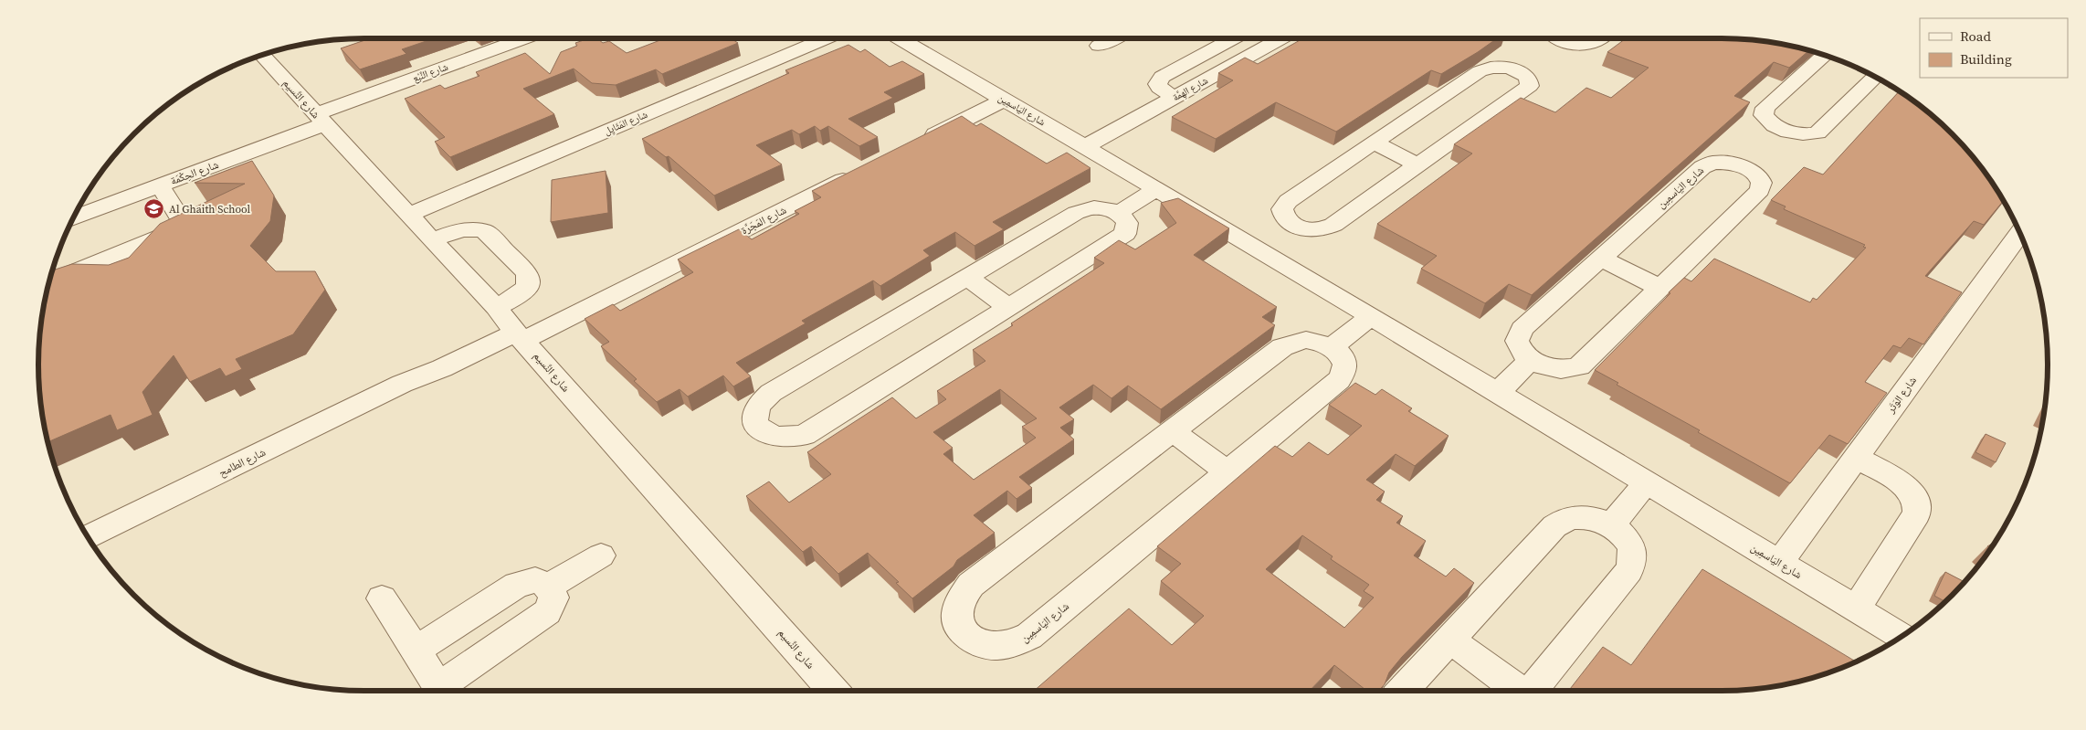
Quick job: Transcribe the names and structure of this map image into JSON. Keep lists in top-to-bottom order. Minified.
{"streets":{"street":["شارع النَّبْع","شارع الهِمَّة","شارع النَّسيم","شارع اليَاسمِين","شارع المَثَايِل","شارع الحِكْمَة","شارع المَجَرَّة","شارع الوَتَر","شارع الطامح"]},"crossings":[["شارع النَّبْع","شارع النَّسيم"],["شارع النَّبْع","شارع الحِكْمَة"],["شارع الهِمَّة","شارع اليَاسمِين"],["شارع النَّسيم","شارع المَثَايِل"],["شارع النَّسيم","شارع الحِكْمَة"],["شارع النَّسيم","شارع المَجَرَّة"],["شارع النَّسيم","شارع الطامح"],["شارع اليَاسمِين","شارع الوَتَر"],["شارع المَجَرَّة","شارع الطامح"]],"places":{"school or university":["Al Ghaith School"]},"legend":["Road","Building"]}
